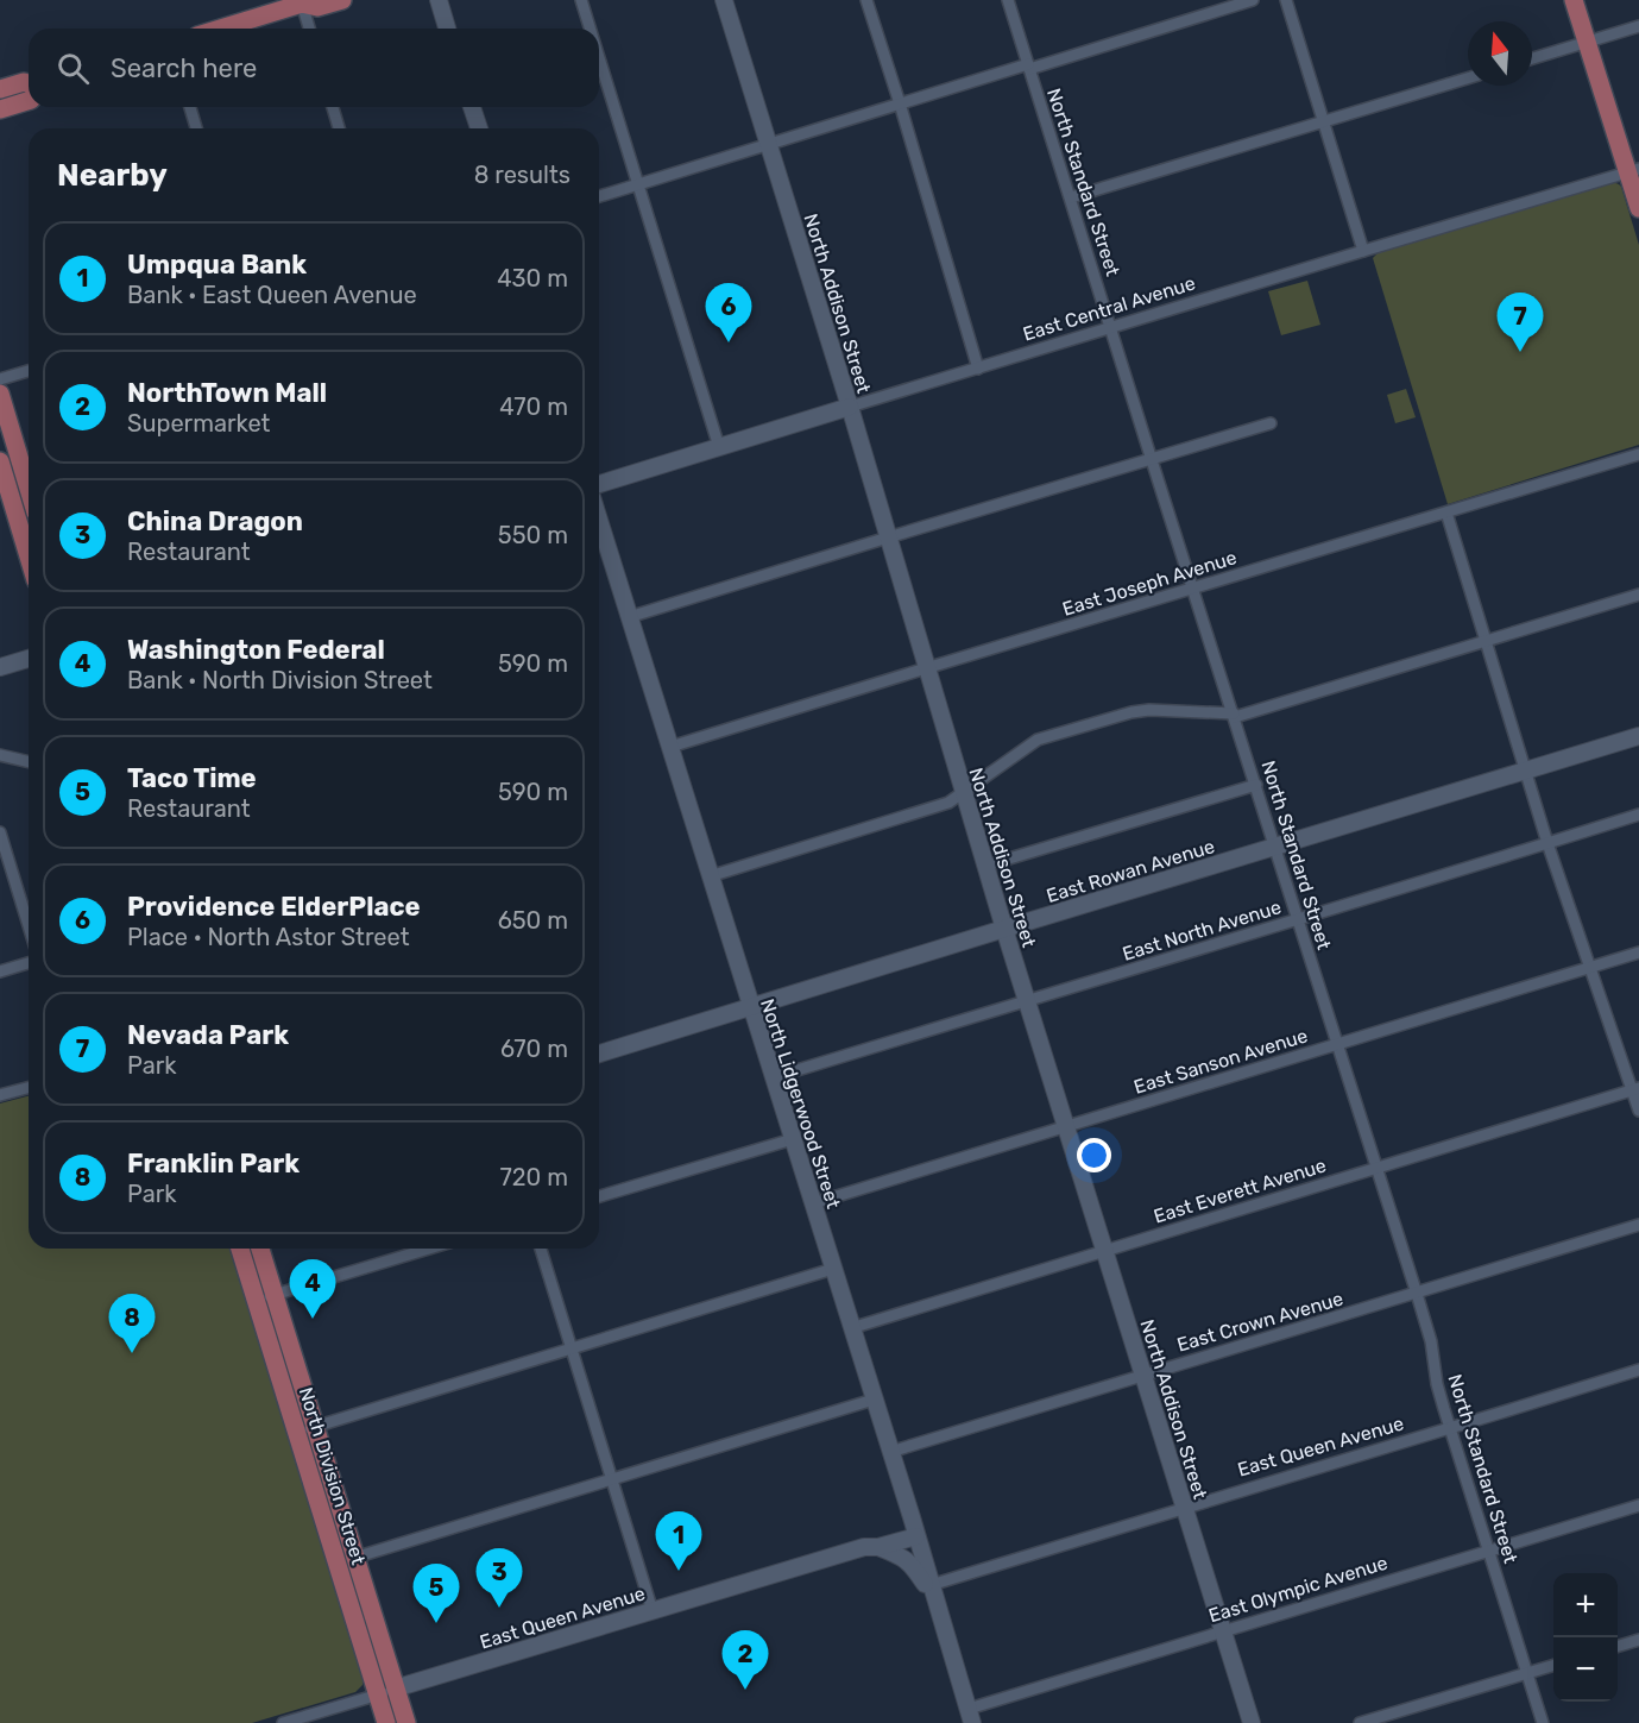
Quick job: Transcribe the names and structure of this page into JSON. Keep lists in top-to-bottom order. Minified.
{"streets":{"main road":["North Division Street"],"street":["North Standard Street","North Addison Street","East Central Avenue","East Joseph Avenue","East Rowan Avenue","East North Avenue","East Sanson Avenue","North Lidgerwood Street","East Everett Avenue","East Crown Avenue","East Queen Avenue","East Olympic Avenue"]},"crossings":[["North Standard Street","East Central Avenue"],["North Standard Street","East Joseph Avenue"],["North Standard Street","East Rowan Avenue"],["North Standard Street","East North Avenue"],["North Standard Street","East Sanson Avenue"],["North Standard Street","East Everett Avenue"],["North Standard Street","East Crown Avenue"],["North Standard Street","East Queen Avenue"],["North Standard Street","East Olympic Avenue"],["North Addison Street","East Central Avenue"],["North Addison Street","East Joseph Avenue"],["North Addison Street","East Rowan Avenue"],["North Addison Street","East North Avenue"],["North Addison Street","East Sanson Avenue"],["North Addison Street","East Everett Avenue"],["North Addison Street","East Crown Avenue"],["North Addison Street","East Queen Avenue"],["North Addison Street","East Olympic Avenue"],["East Joseph Avenue","North Lidgerwood Street"],["East Rowan Avenue","North Lidgerwood Street"],["East North Avenue","North Lidgerwood Street"],["East Sanson Avenue","North Lidgerwood Street"],["North Lidgerwood Street","East Everett Avenue"],["North Lidgerwood Street","East Crown Avenue"],["North Lidgerwood Street","East Queen Avenue"],["North Lidgerwood Street","East Olympic Avenue"],["East Queen Avenue","North Division Street"]],"north":"top","page":{"search":"Search here","heading":["Nearby","8 results"],"list":[{"mark":"1","name":"Umpqua Bank","note":"Bank · East Queen Avenue","value":"430 m"},{"mark":"2","name":"NorthTown Mall","note":"Supermarket","value":"470 m"},{"mark":"3","name":"China Dragon","note":"Restaurant","value":"550 m"},{"mark":"4","name":"Washington Federal","note":"Bank · North Division Street","value":"590 m"},{"mark":"5","name":"Taco Time","note":"Restaurant","value":"590 m"},{"mark":"6","name":"Providence ElderPlace","note":"Place · North Astor Street","value":"650 m"},{"mark":"7","name":"Nevada Park","note":"Park","value":"670 m"},{"mark":"8","name":"Franklin Park","note":"Park","value":"720 m"}],"pins":["6","7","4","8","1","3","5","2"],"map_buttons":["+","−"]}}
